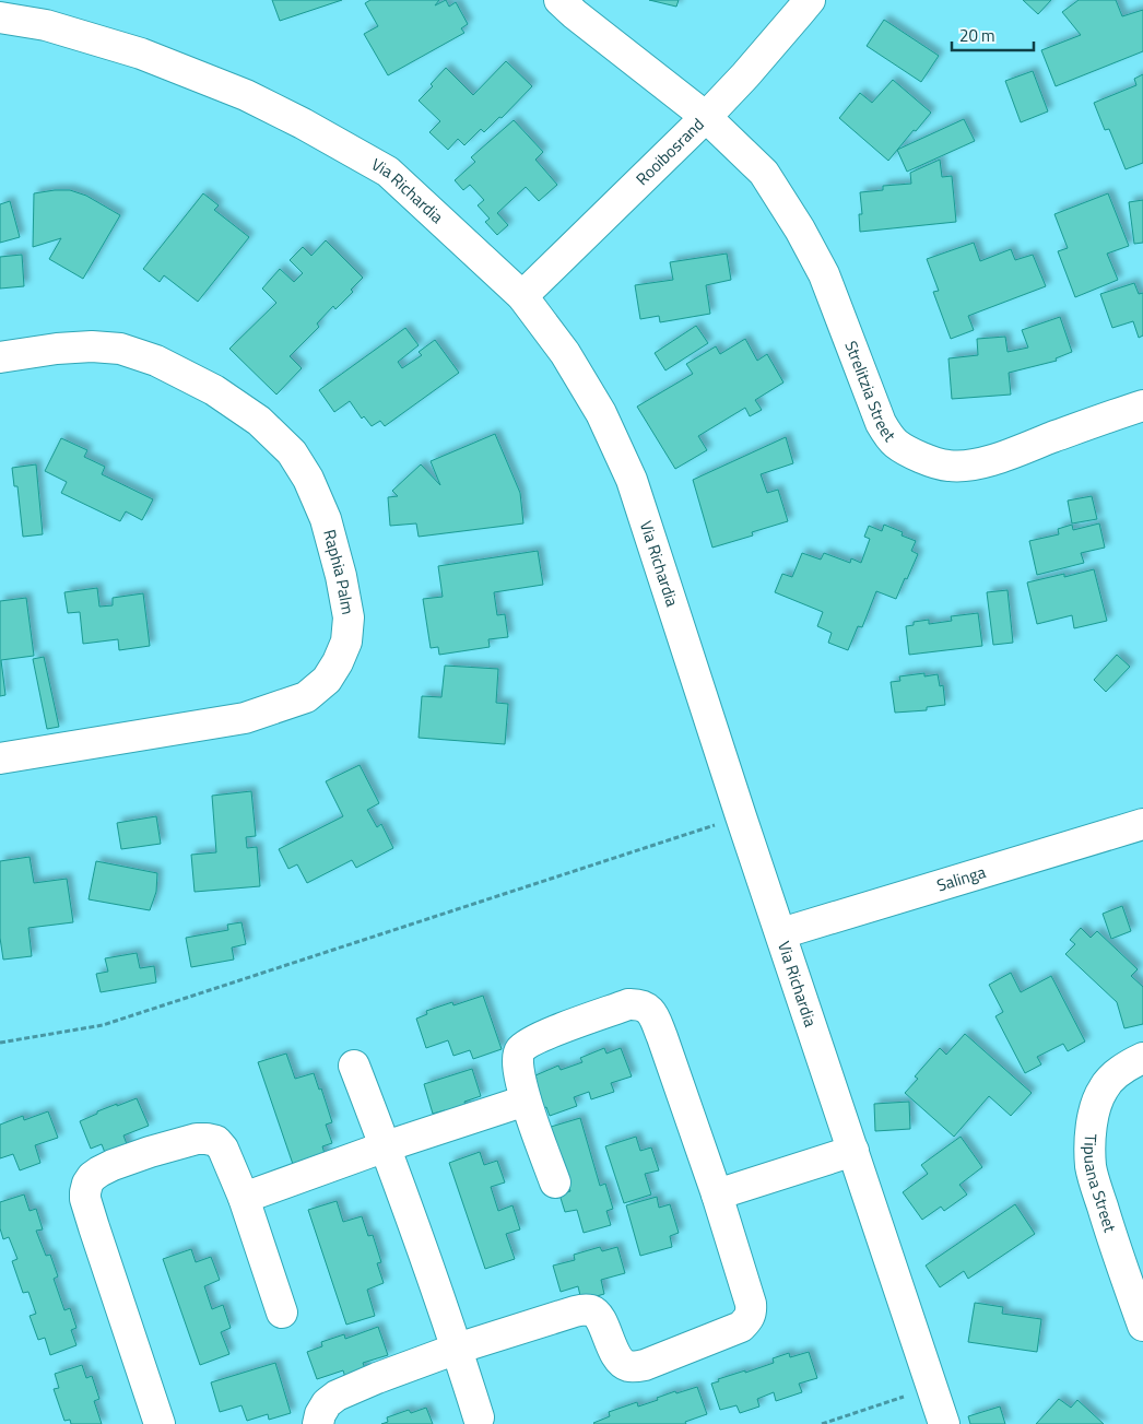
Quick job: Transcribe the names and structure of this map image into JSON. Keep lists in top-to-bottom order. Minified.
{"streets":{"street":["Rooibosrand","Via Richardia","Strelitzia Street","Raphia Palm","Salinga","Tipuana Street"]},"crossings":[["Rooibosrand","Via Richardia"],["Rooibosrand","Strelitzia Street"],["Via Richardia","Salinga"]],"scale_bar":"20 m"}
